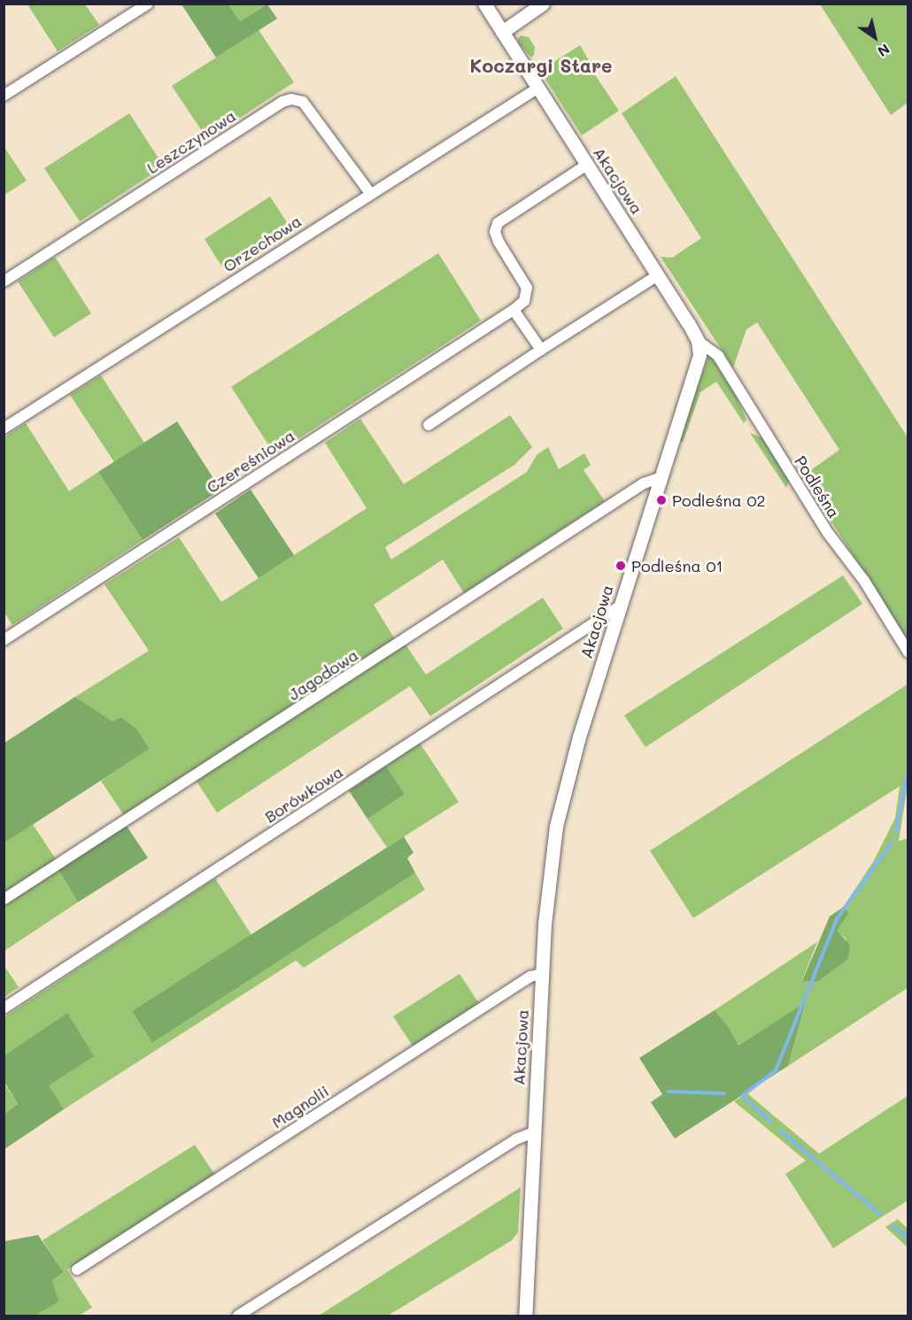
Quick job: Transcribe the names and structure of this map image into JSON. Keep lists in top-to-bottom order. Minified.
{"streets":{"street":["Leszczynowa","Akacjowa","Orzechowa","Czereśniowa","Podleśna","Jagodowa","Borówkowa","Magnolii"]},"crossings":[["Leszczynowa","Orzechowa"],["Akacjowa","Orzechowa"],["Akacjowa","Czereśniowa"],["Akacjowa","Podleśna"],["Akacjowa","Jagodowa"],["Akacjowa","Borówkowa"],["Akacjowa","Magnolii"]],"districts":["Koczargi Stare"],"places":["Podleśna 02","Podleśna 01"],"north":"bottom right"}
